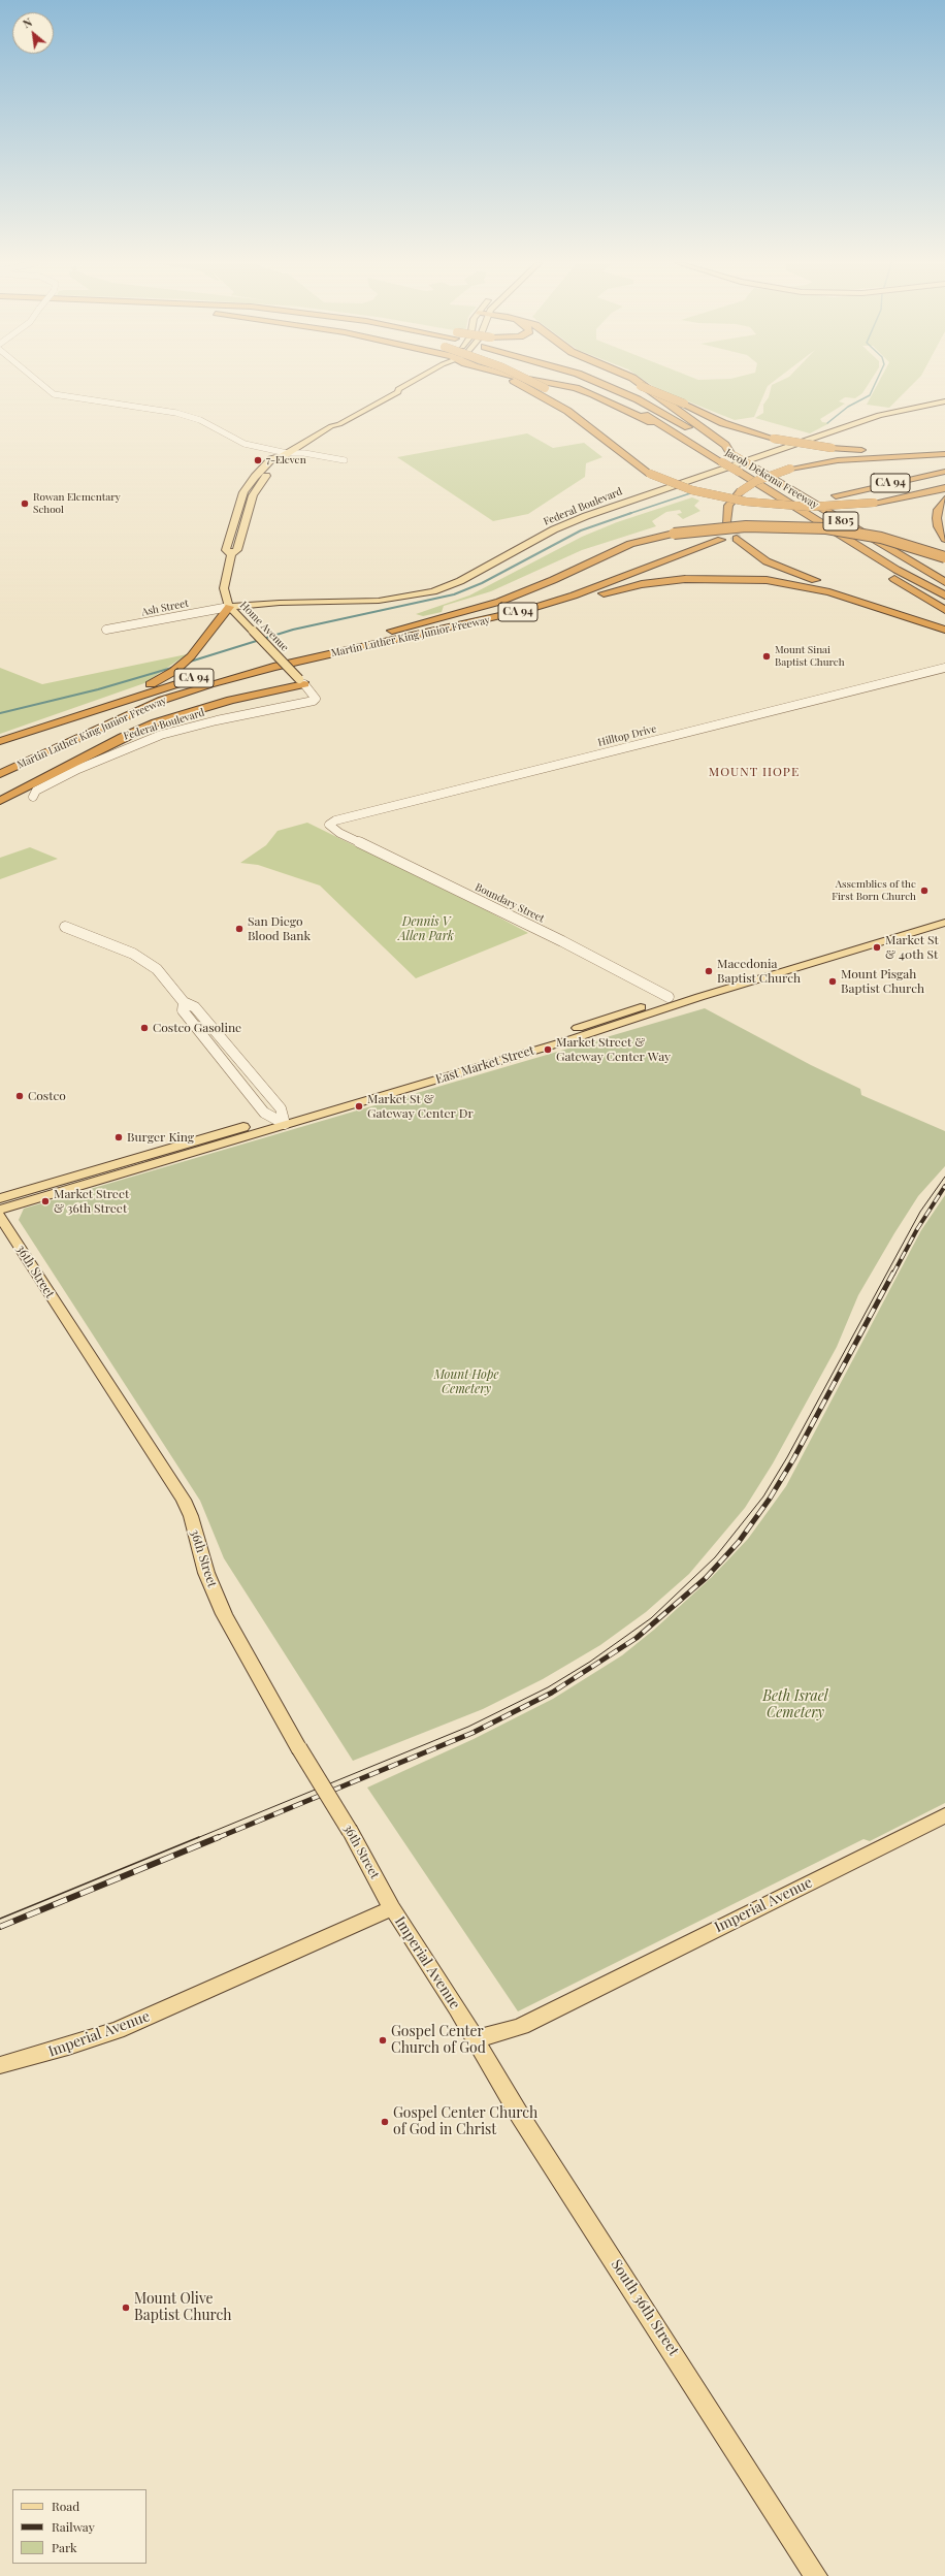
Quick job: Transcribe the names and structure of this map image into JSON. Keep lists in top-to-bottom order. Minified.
{"streets":{"highway":["Jacob Dekema Freeway","CA 94","I 805","Martin Luther King Junior Freeway"],"main road":["Federal Boulevard","Home Avenue","East Market Street","36th Street","Imperial Avenue","South 36th Street"],"street":["Ash Street","Hilltop Drive","Boundary Street"]},"crossings":[["Federal Boulevard","Ash Street"],["Federal Boulevard","Home Avenue"],["Ash Street","Home Avenue"],["Hilltop Drive","Boundary Street"],["Boundary Street","East Market Street"],["36th Street","Imperial Avenue"],["Imperial Avenue","South 36th Street"]],"districts":["MOUNT HOPE"],"parks":["Dennis V Allen Park","Mount Hope Cemetery","Beth Israel Cemetery"],"places":["7-Eleven","Rowan Elementary School","Mount Sinai Baptist Church","Assemblies of the First Born Church","San Diego Blood Bank","Market St & 40th St","Macedonia Baptist Church","Mount Pisgah Baptist Church","Costco Gasoline","Market Street & Gateway Center Way","Costco","Market St & Gateway Center Dr","Burger King","Market Street & 36th Street","Gospel Center Church of God","Gospel Center Church of God in Christ","Mount Olive Baptist Church"],"legend":["Road","Railway","Park"],"north":"top left"}
